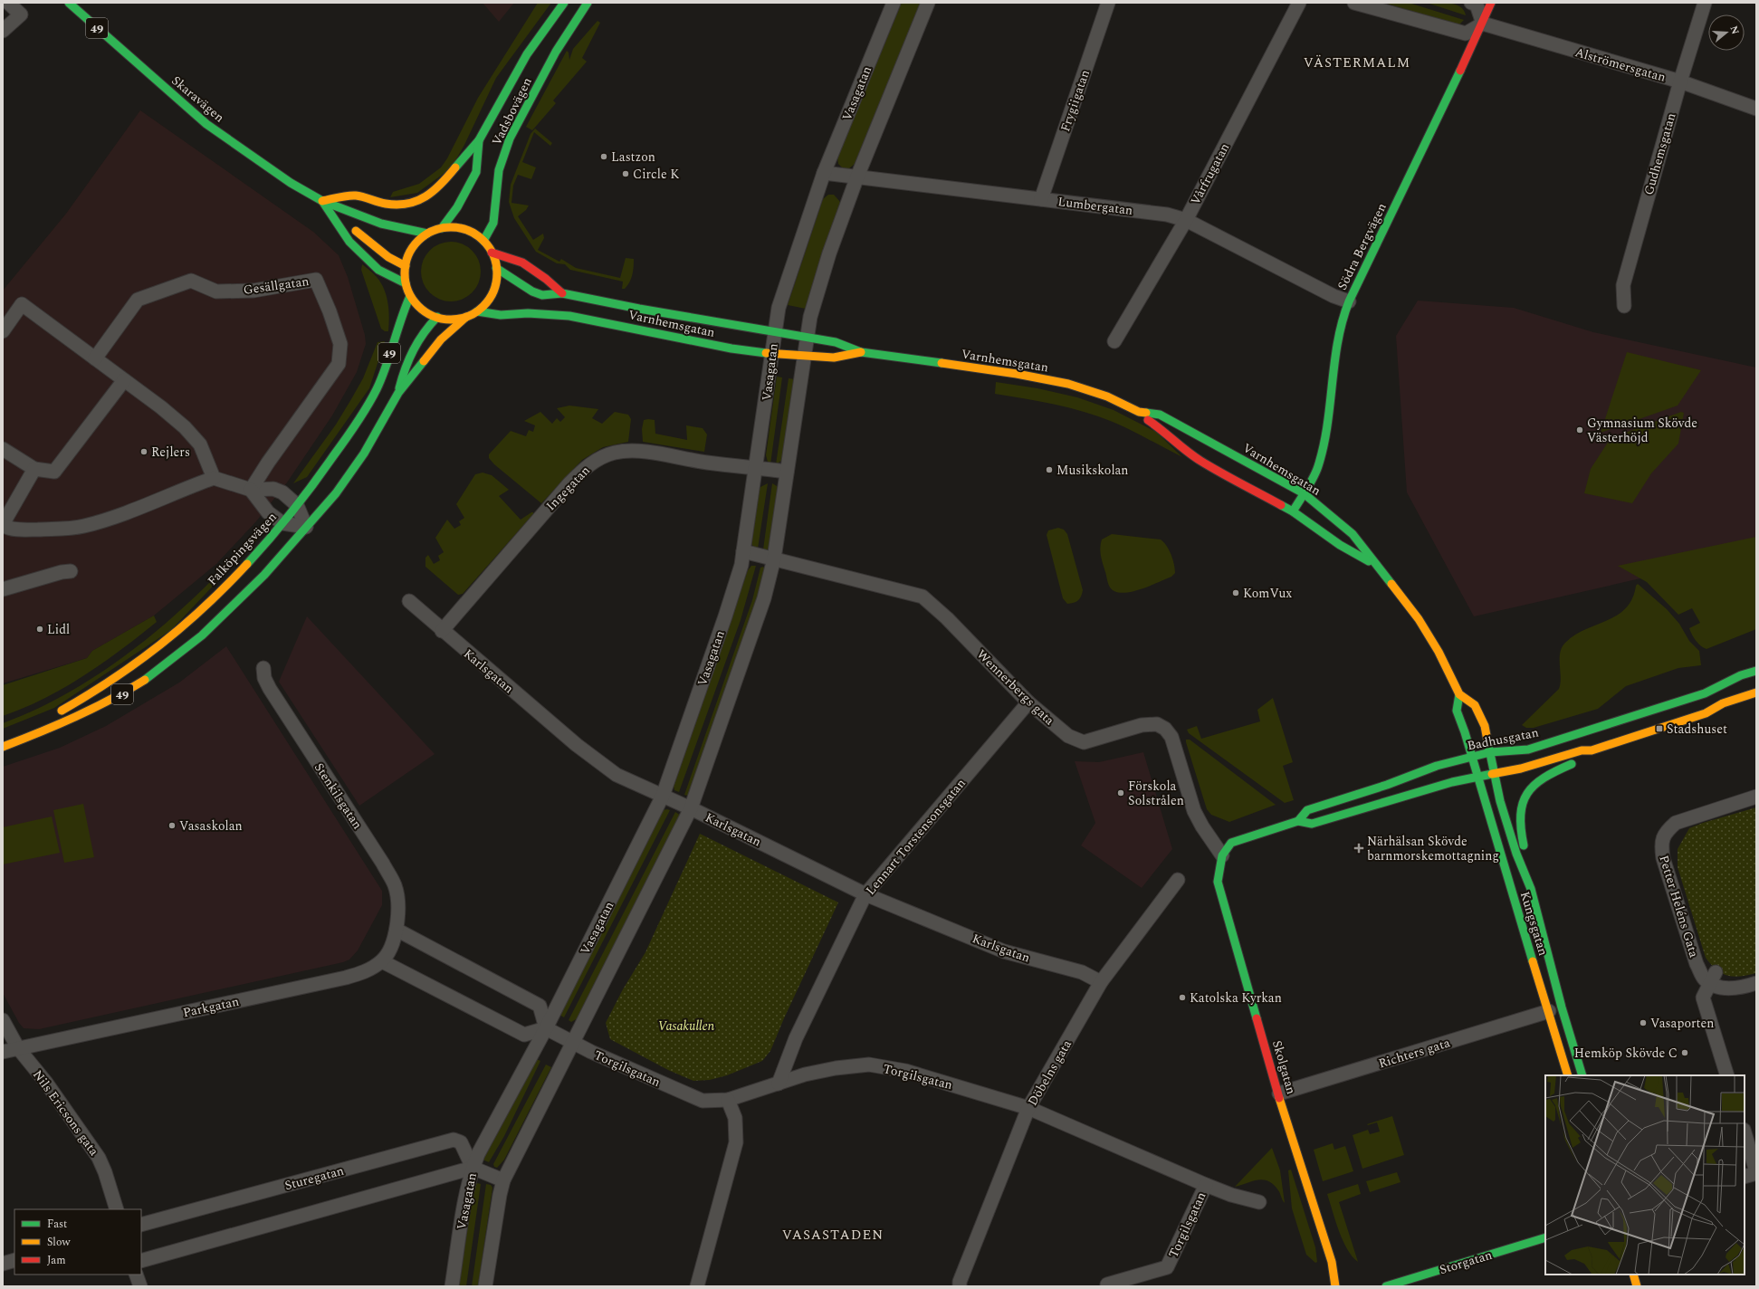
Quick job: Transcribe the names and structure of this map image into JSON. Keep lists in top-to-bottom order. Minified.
{"streets":{"main road":["49","Skaravägen","Vadsbovägen","Södra Bergvägen","Varnhemsgatan","Falköpingsvägen","Badhusgatan","Kungsgatan","Skolgatan","Storgatan"],"street":["Alströmersgatan","Vasagatan","Frygiigatan","Gudhemsgatan","Vårfrugatan","Lumbergatan","Gesällgatan","Ingegatan","Karlsgatan","Wennerbergs gata","Stenkilsgatan","Lennart Torstensonsgatan","Petter Heléns Gata","Parkgatan","Richters gata","Torgilsgatan","Döbelns gata","Nils Ericsons gata","Sturegatan"]},"crossings":[["49","Skaravägen"],["49","Vadsbovägen"],["49","Varnhemsgatan"],["49","Falköpingsvägen"],["Alströmersgatan","Gudhemsgatan"],["Alströmersgatan","Södra Bergvägen"],["Vasagatan","Lumbergatan"],["Vasagatan","Varnhemsgatan"],["Vasagatan","Ingegatan"],["Vasagatan","Karlsgatan"],["Vasagatan","Wennerbergs gata"],["Vasagatan","Torgilsgatan"],["Vasagatan","Sturegatan"],["Skaravägen","Vadsbovägen"],["Skaravägen","Varnhemsgatan"],["Skaravägen","Falköpingsvägen"],["Frygiigatan","Lumbergatan"],["Vadsbovägen","Varnhemsgatan"],["Vadsbovägen","Falköpingsvägen"],["Vårfrugatan","Lumbergatan"],["Lumbergatan","Södra Bergvägen"],["Södra Bergvägen","Varnhemsgatan"],["Varnhemsgatan","Falköpingsvägen"],["Varnhemsgatan","Badhusgatan"],["Varnhemsgatan","Kungsgatan"],["Ingegatan","Karlsgatan"],["Karlsgatan","Lennart Torstensonsgatan"],["Karlsgatan","Döbelns gata"],["Wennerbergs gata","Badhusgatan"],["Wennerbergs gata","Lennart Torstensonsgatan"],["Wennerbergs gata","Skolgatan"],["Badhusgatan","Kungsgatan"],["Badhusgatan","Skolgatan"],["Stenkilsgatan","Parkgatan"],["Lennart Torstensonsgatan","Torgilsgatan"],["Kungsgatan","Richters gata"],["Parkgatan","Nils Ericsons gata"],["Richters gata","Skolgatan"],["Torgilsgatan","Döbelns gata"]],"districts":["VÄSTERMALM","VASASTADEN"],"parks":["Vasakullen"],"places":{"other":["Lastzon","Circle K","Gymnasium Skövde Västerhöjd","Rejlers","Musikskolan","KomVux","Lidl","Förskola Solstrålen","Vasaskolan","Katolska Kyrkan","Vasaporten","Hemköp Skövde C"],"transit":["Stadshuset"],"health":["Närhälsan Skövde barnmorskemottagning"]},"legend":["Fast","Slow","Jam"],"north":"right"}
